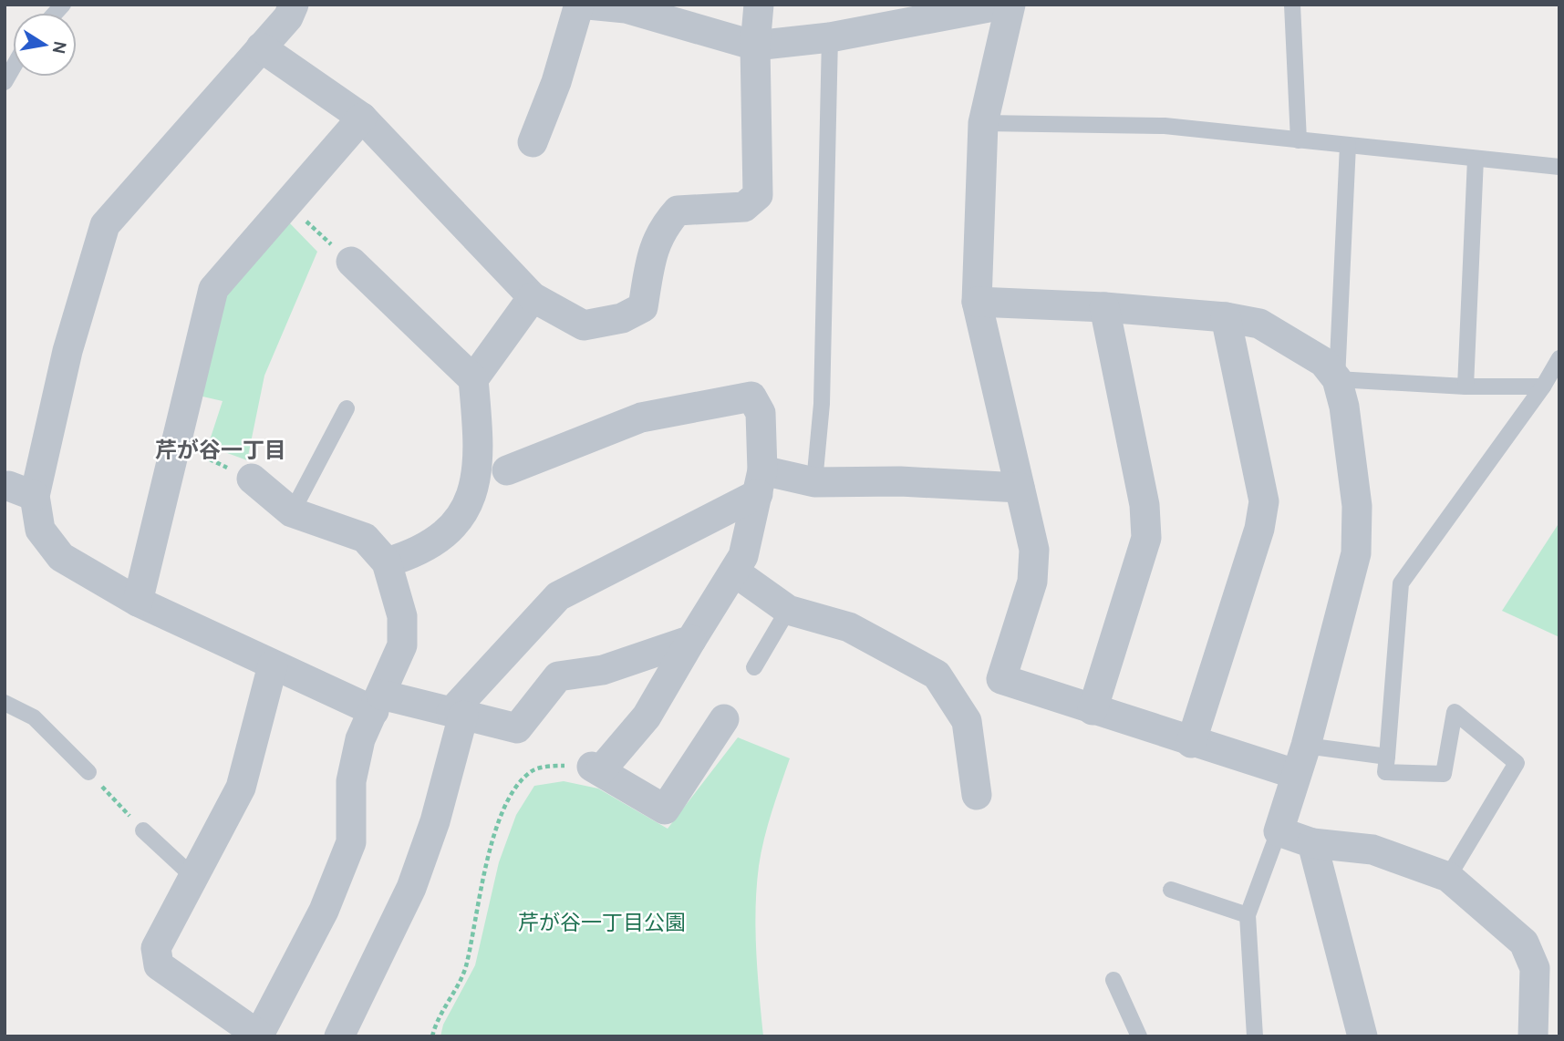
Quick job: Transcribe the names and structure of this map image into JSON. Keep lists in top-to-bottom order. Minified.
{"districts":["芹が谷一丁目"],"parks":["芹が谷一丁目公園"],"north":"right"}
